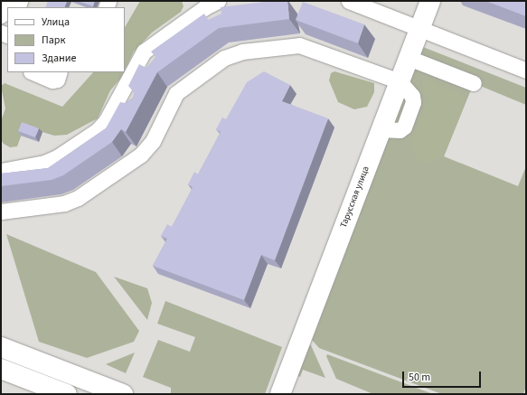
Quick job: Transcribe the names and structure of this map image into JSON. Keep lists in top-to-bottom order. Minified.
{"streets":{"main road":["Тарусская улица"]},"legend":["Улица","Парк","Здание"],"scale_bar":"50 m"}
